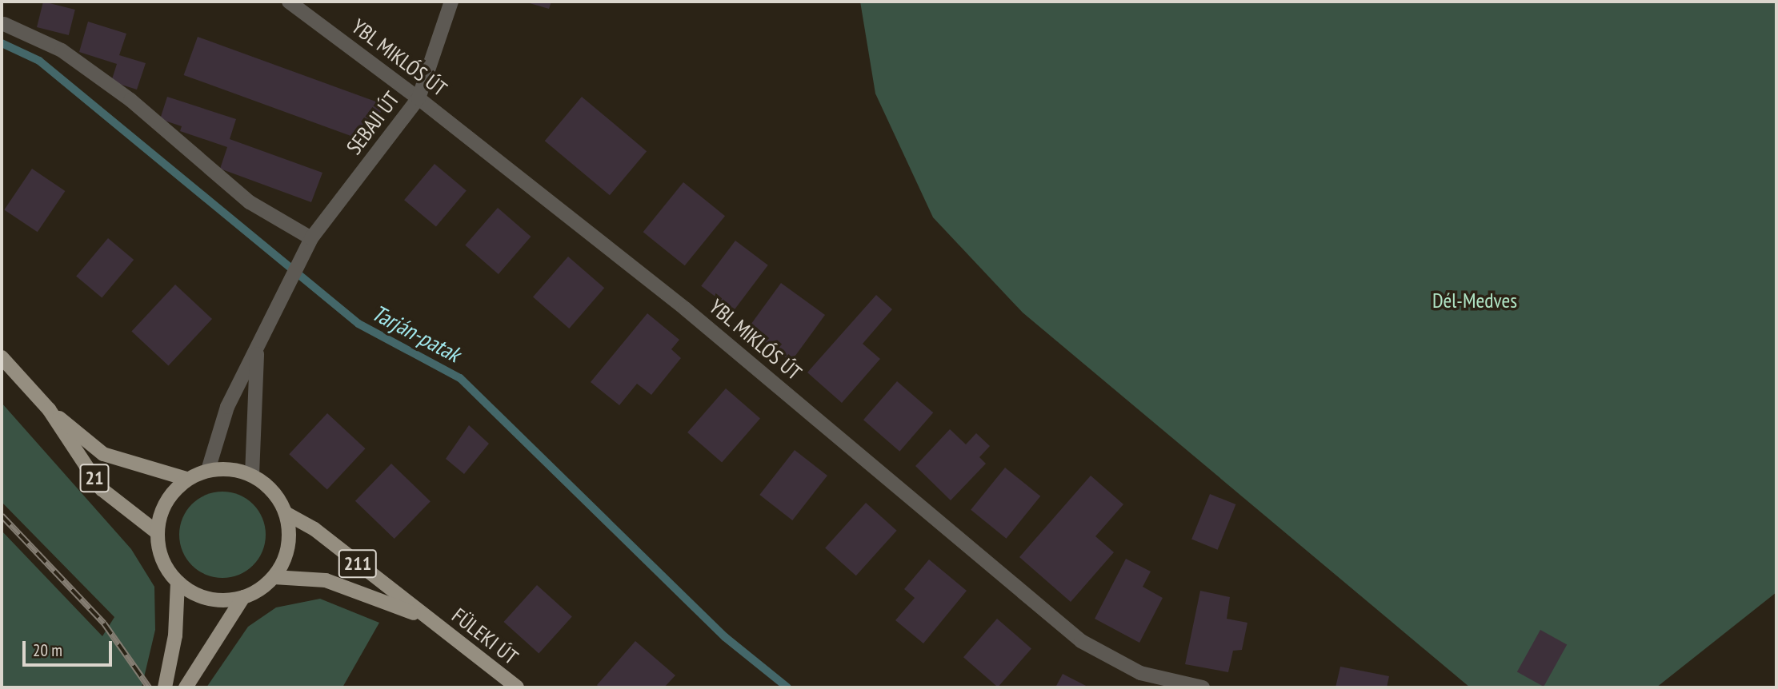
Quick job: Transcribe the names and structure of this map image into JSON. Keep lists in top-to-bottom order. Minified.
{"streets":{"main road":["21","211","FÜLEKI ÚT"],"street":["YBL MIKLÓS ÚT","SEBAJI ÚT"]},"crossings":[["YBL MIKLÓS ÚT","SEBAJI ÚT"],["SEBAJI ÚT","21"],["SEBAJI ÚT","FÜLEKI ÚT"],["21","FÜLEKI ÚT"]],"water":["Tarján-patak"],"parks":["Dél-Medves"],"scale_bar":"20 m"}
